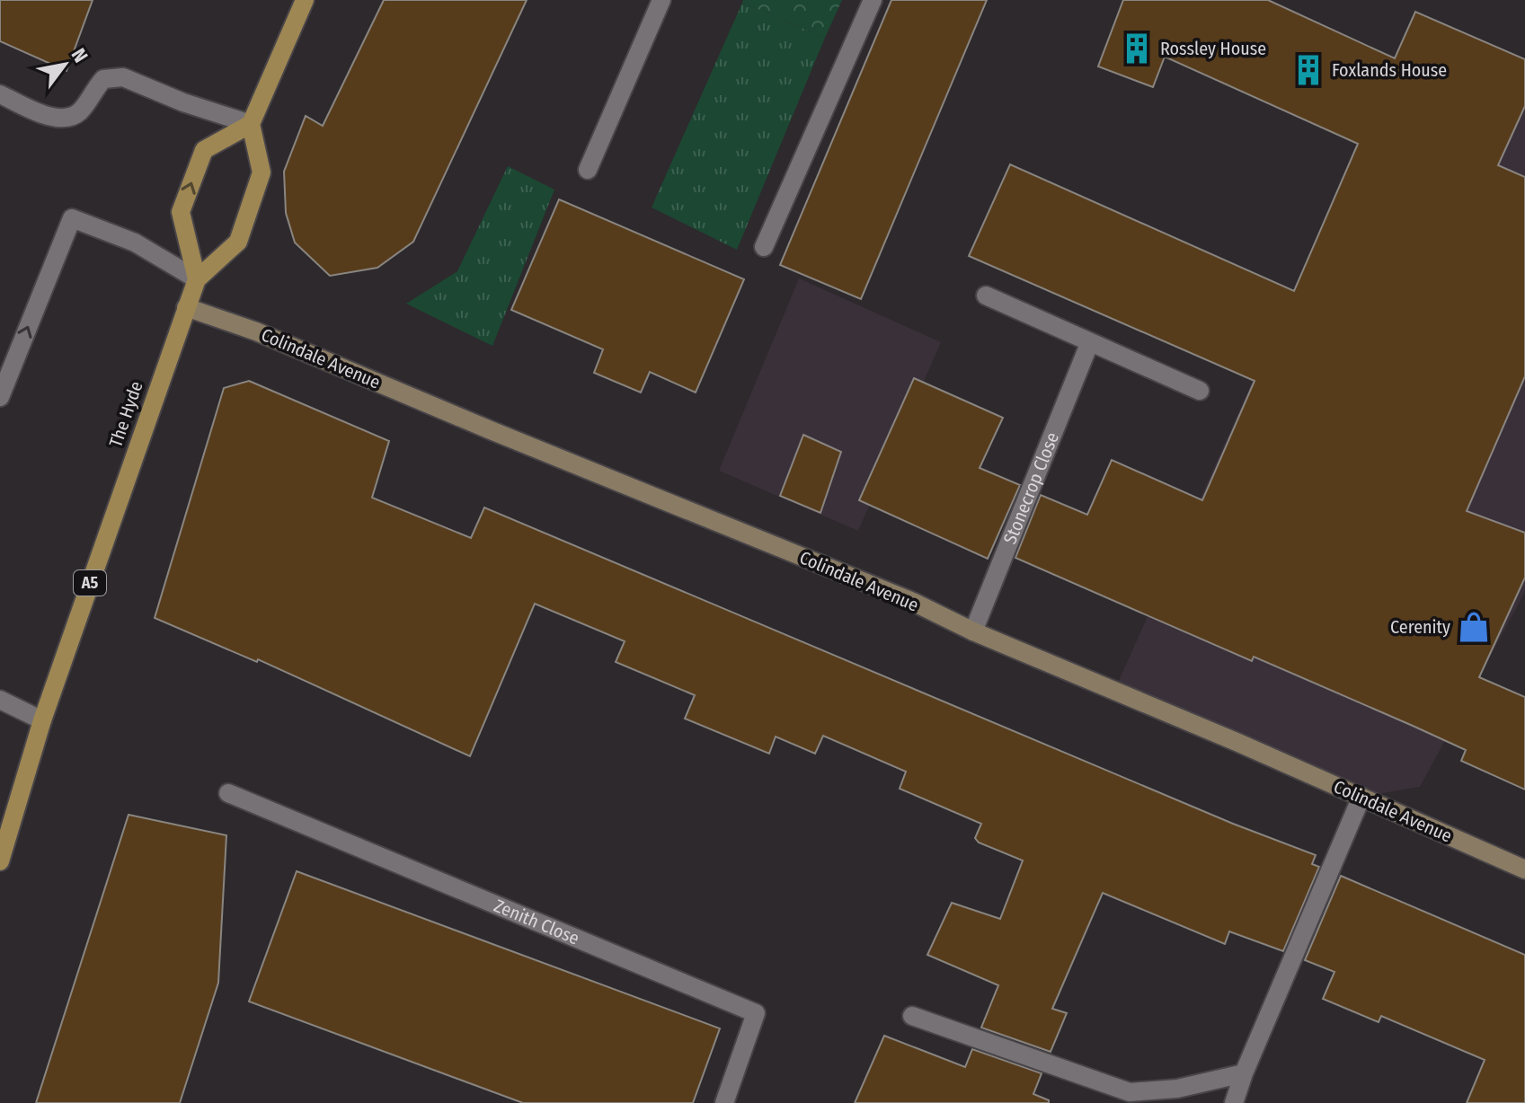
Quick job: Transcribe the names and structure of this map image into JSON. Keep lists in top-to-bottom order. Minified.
{"streets":{"main road":["The Hyde","A5"],"street":["Colindale Avenue","Stonecrop Close","Zenith Close"]},"crossings":[["Colindale Avenue","The Hyde"],["Colindale Avenue","Stonecrop Close"]],"places":{"building":["Rossley House","Foxlands House"],"shop":["Cerenity"]},"north":"top right"}
